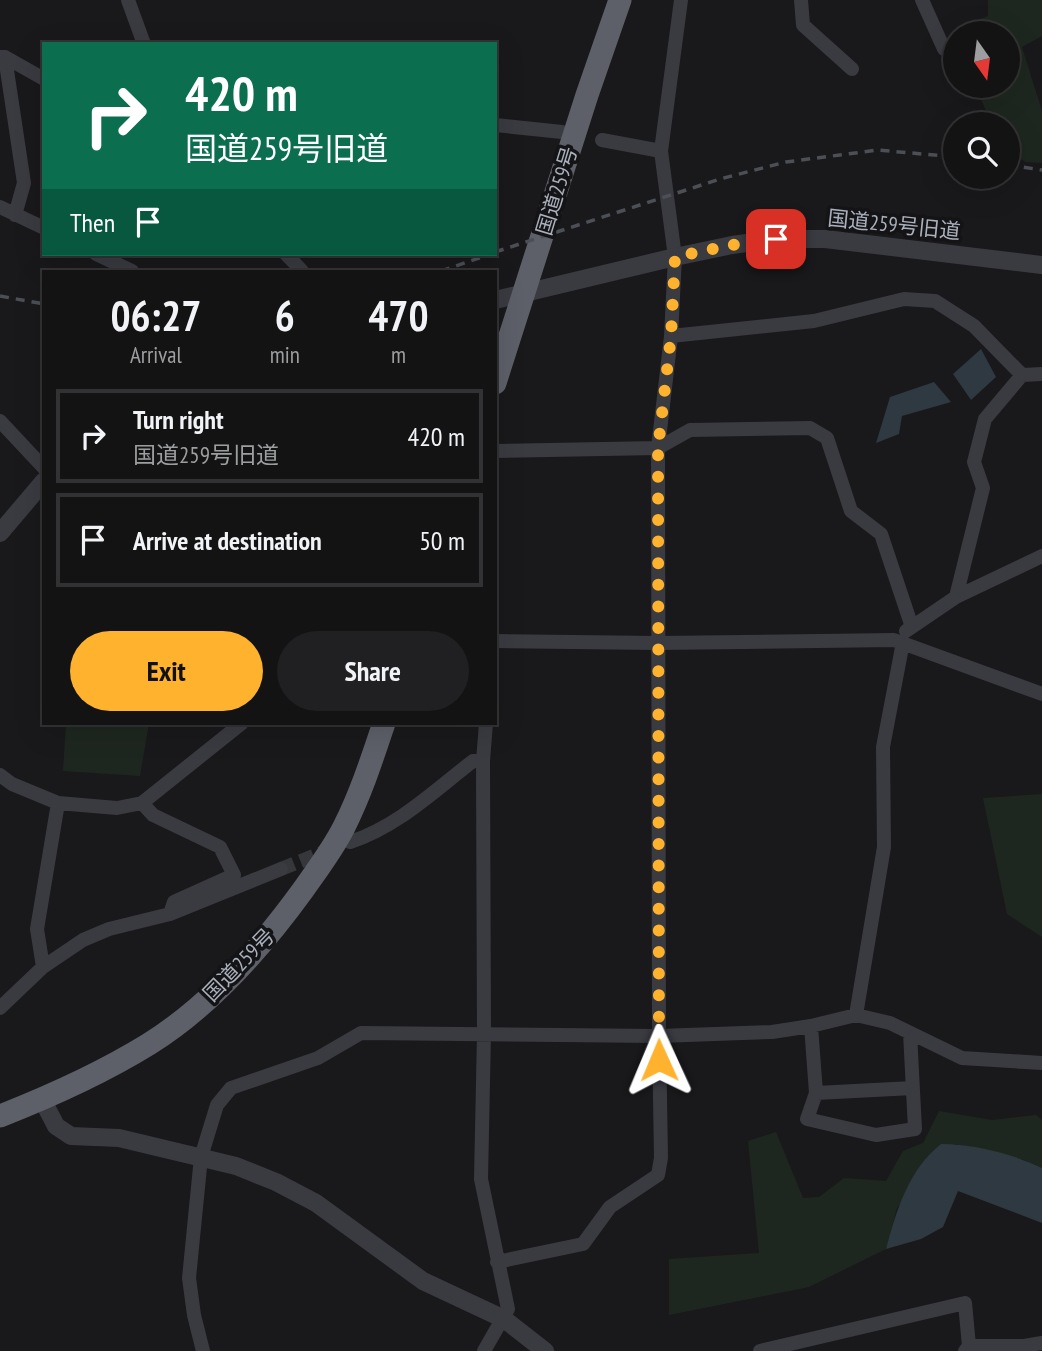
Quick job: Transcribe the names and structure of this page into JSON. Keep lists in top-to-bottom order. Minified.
{"streets":{"highway":["国道259号"],"street":["国道259号旧道"]},"north":"bottom","page":{"turn":["420 m","国道259号旧道"],"then":"Then","eta":["06:27","Arrival","6","min","470","m"],"list":[{"name":"Turn right","note":"国道259号旧道","value":"420 m"},{"name":"Arrive at destination","value":"50 m"}],"buttons":["Exit","Share"]}}
